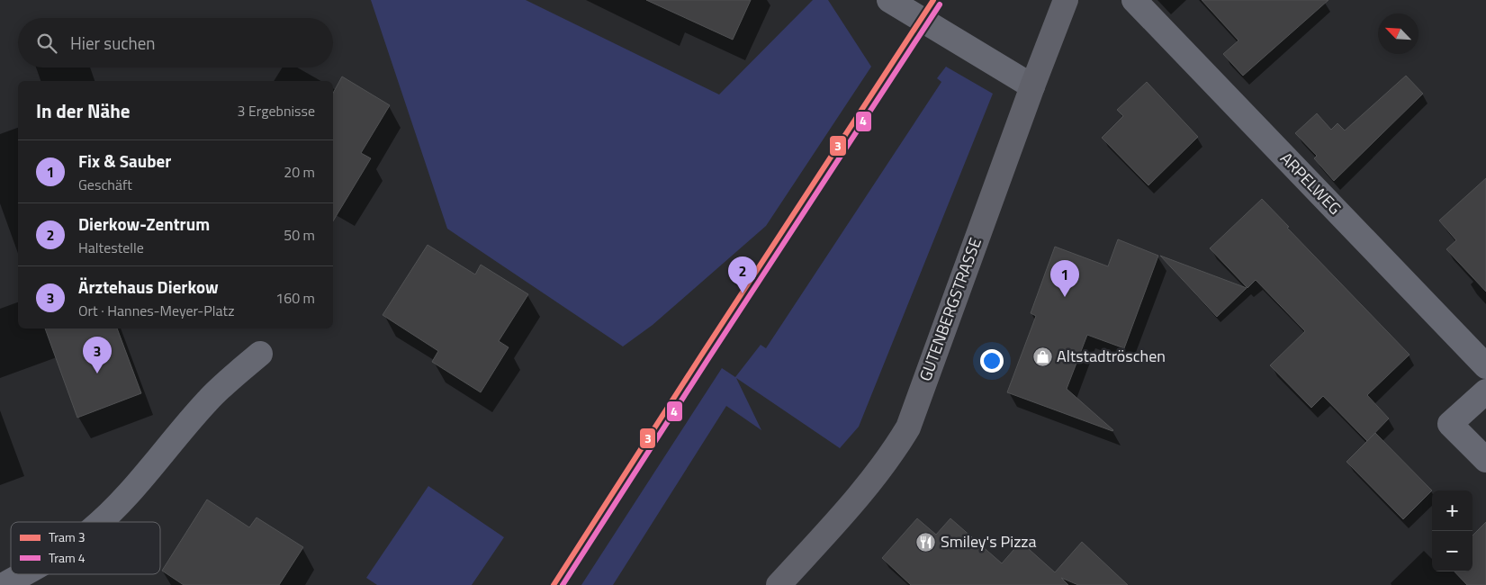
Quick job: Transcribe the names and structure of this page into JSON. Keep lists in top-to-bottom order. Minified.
{"streets":{"street":["ARPELWEG","GUTENBERGSTRASSE"]},"places":{"shop":["Altstadtröschen"],"restaurant":["Smiley's Pizza"]},"lines":["tram line 3","tram line 4"],"legend":["Tram 3","Tram 4"],"north":"top left","page":{"search":"Hier suchen","heading":["In der Nähe","3 Ergebnisse"],"list":[{"mark":"1","name":"Fix & Sauber","note":"Geschäft","value":"20 m"},{"mark":"2","name":"Dierkow-Zentrum","note":"Haltestelle","value":"50 m"},{"mark":"3","name":"Ärztehaus Dierkow","note":"Ort · Hannes-Meyer-Platz","value":"160 m"}],"pins":["2","1","3"],"map_buttons":["+","−"]}}
